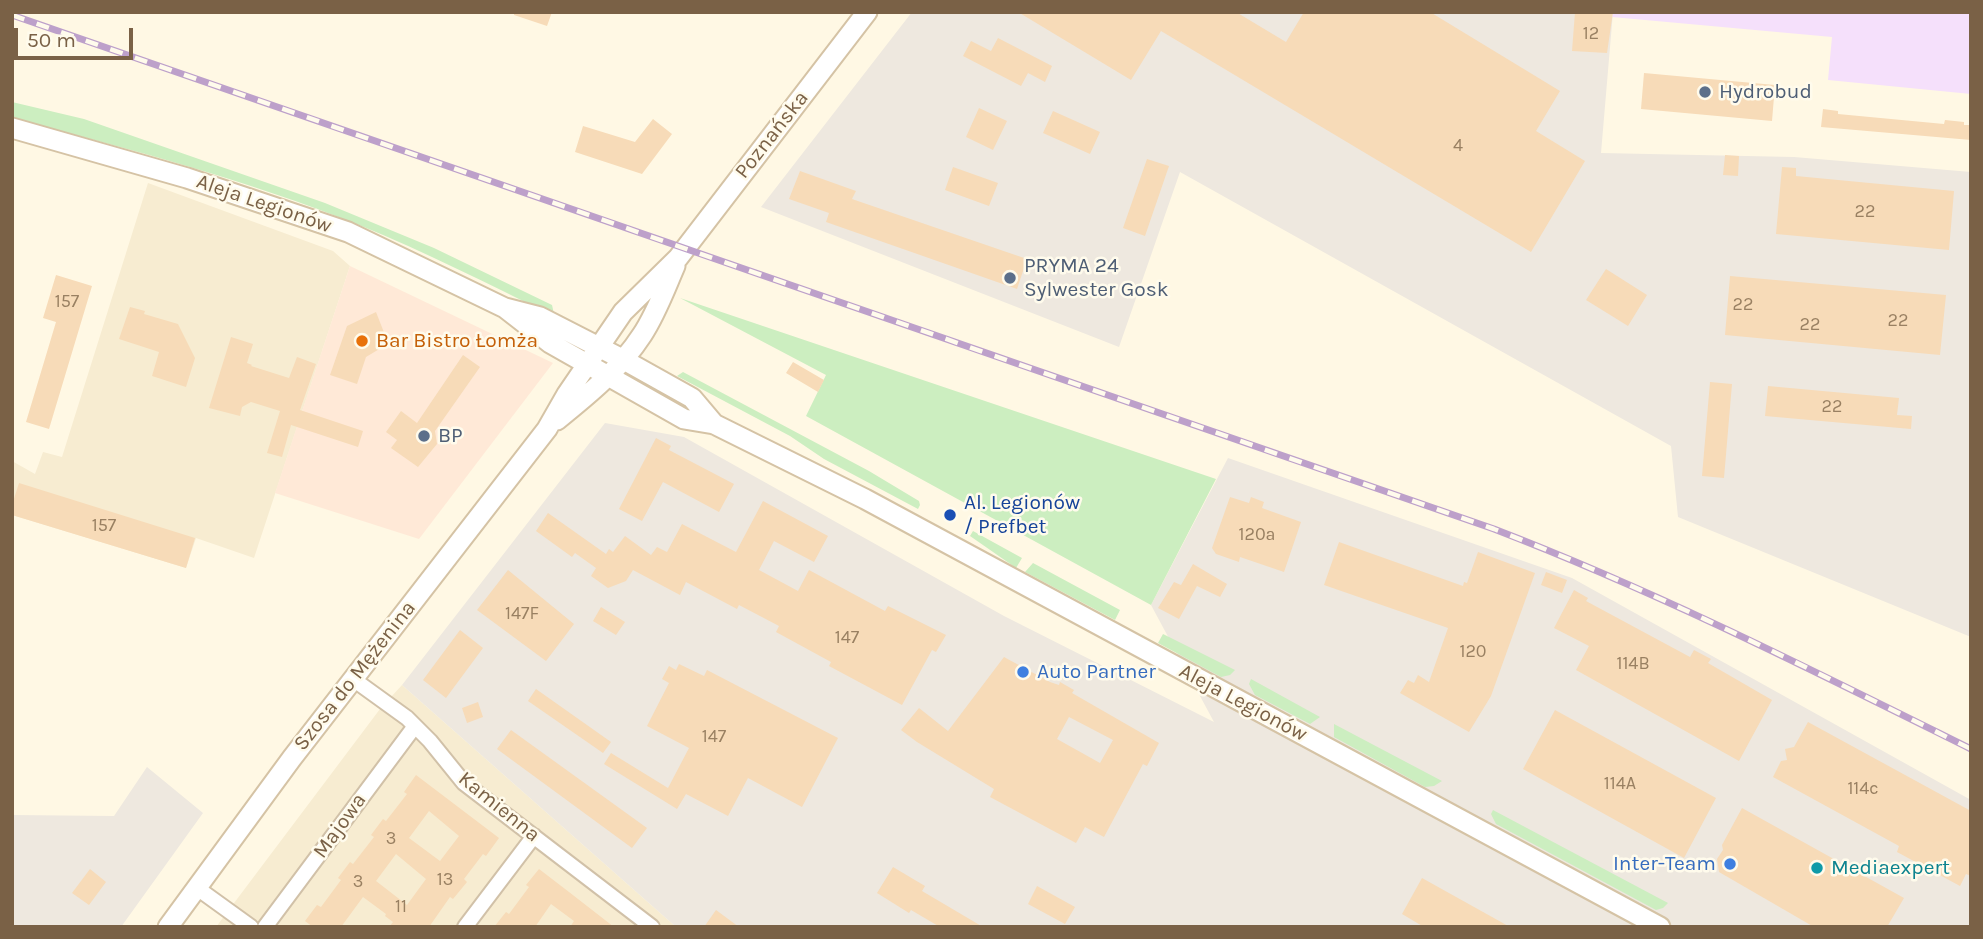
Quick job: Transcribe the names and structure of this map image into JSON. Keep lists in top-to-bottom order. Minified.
{"streets":{"main road":["Poznańska","Aleja Legionów","Szosa do Mężenina"],"street":["Kamienna","Majowa"]},"crossings":[["Poznańska","Aleja Legionów"],["Poznańska","Szosa do Mężenina"],["Aleja Legionów","Szosa do Mężenina"],["Szosa do Mężenina","Kamienna"],["Kamienna","Majowa"]],"places":["Hydrobud","PRYMA 24 Sylwester Gosk","Bar Bistro Łomża","BP","Al. Legionów / Prefbet","Auto Partner","Inter-Team","Mediaexpert"],"house_numbers":["12","4","22","157","22","22","22","22","157","120a","147F","147","120","114B","147","114A","114c","3","13","3","11"],"scale_bar":"50 m"}
